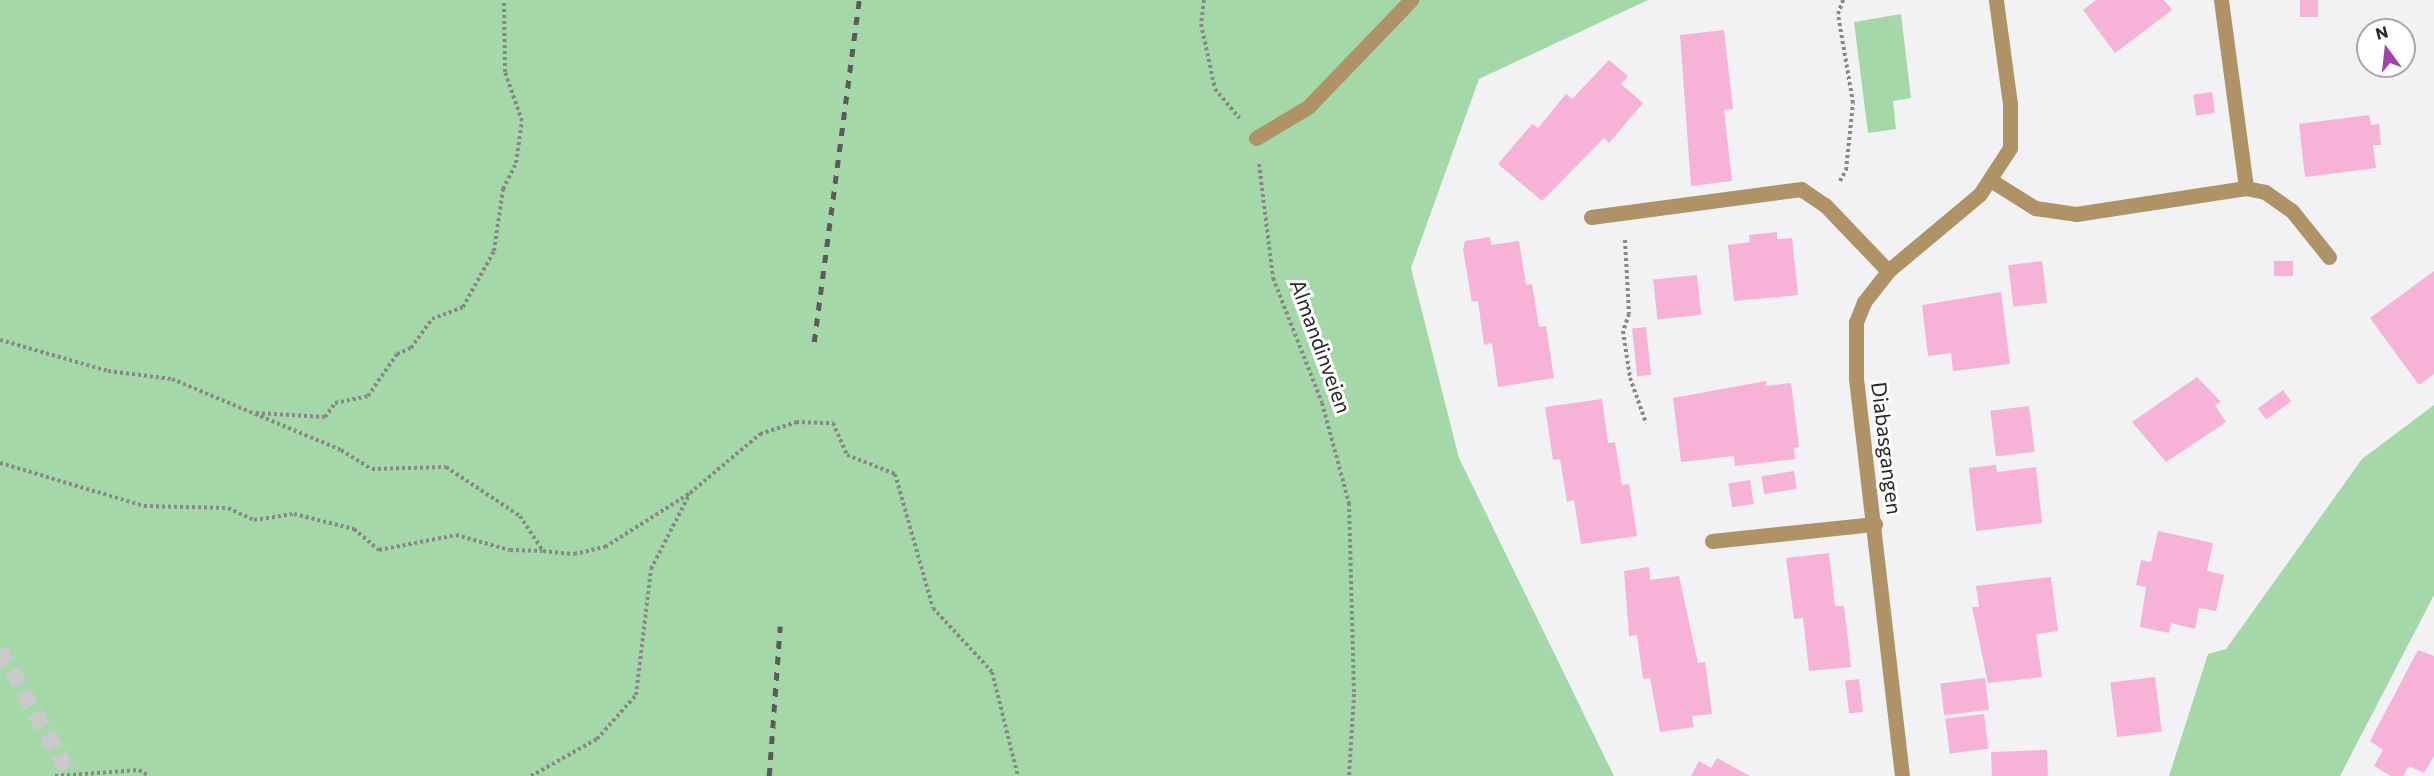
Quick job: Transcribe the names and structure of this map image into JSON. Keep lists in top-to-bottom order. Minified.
{"streets":{"street":["Diabasgangen"],"path":["Almandinveien"]},"north":"top"}
